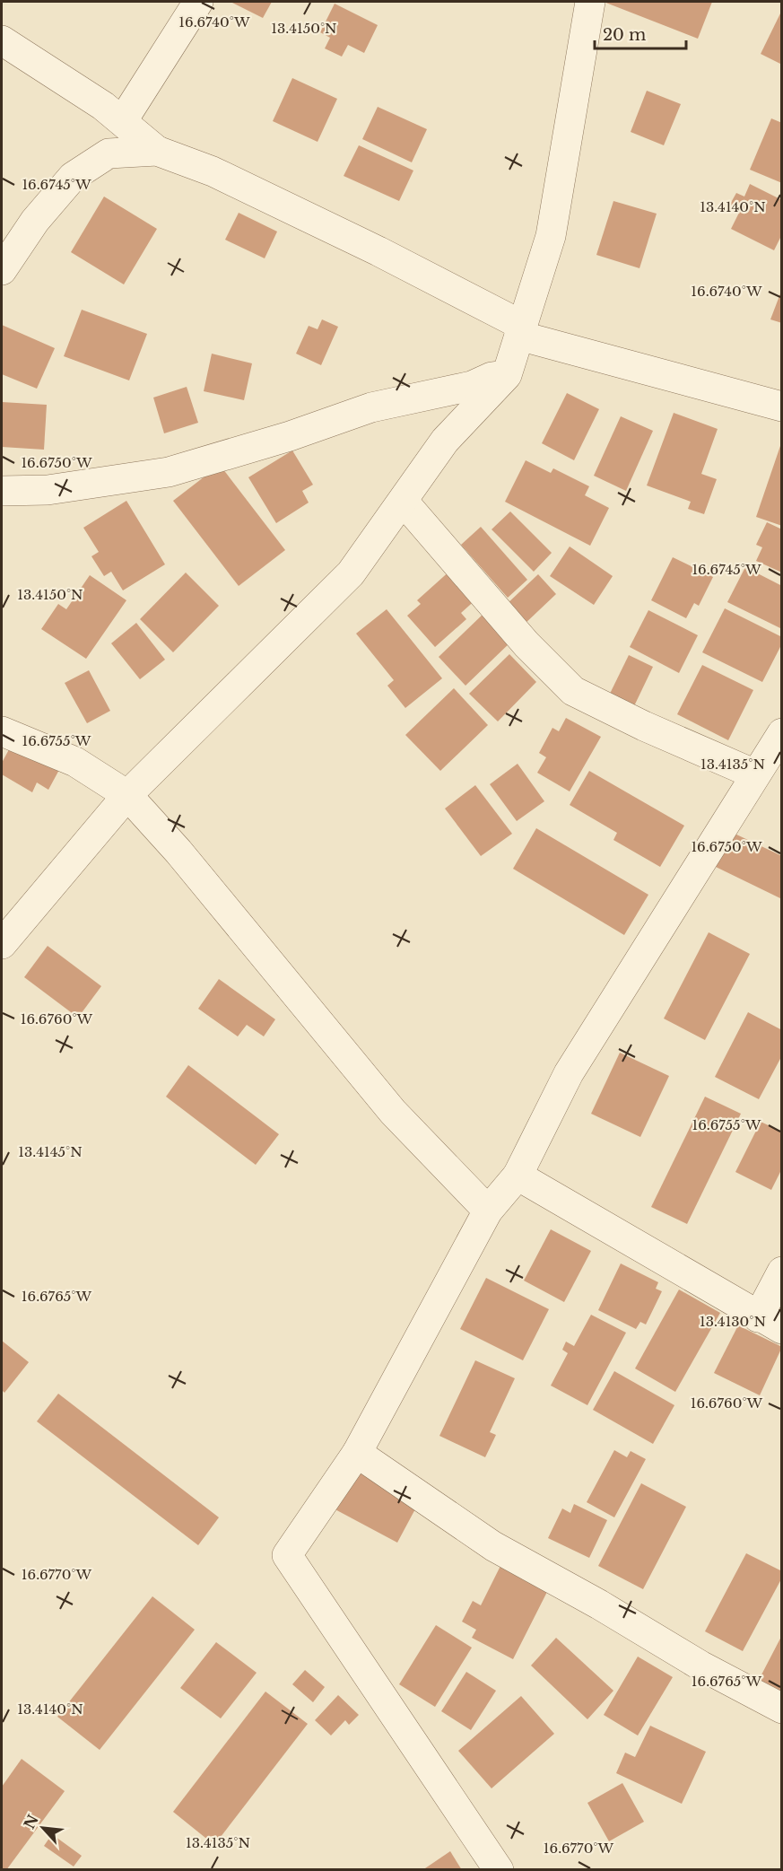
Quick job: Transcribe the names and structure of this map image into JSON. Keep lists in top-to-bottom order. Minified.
{"scale_bar":"20 m","north":"top left","coordinates":["16.6740°W","13.4150°N","16.6745°W","13.4140°N","16.6750°W","16.6755°W","13.4135°N","16.6760°W","13.4145°N","16.6765°W","13.4130°N","16.6770°W"]}
